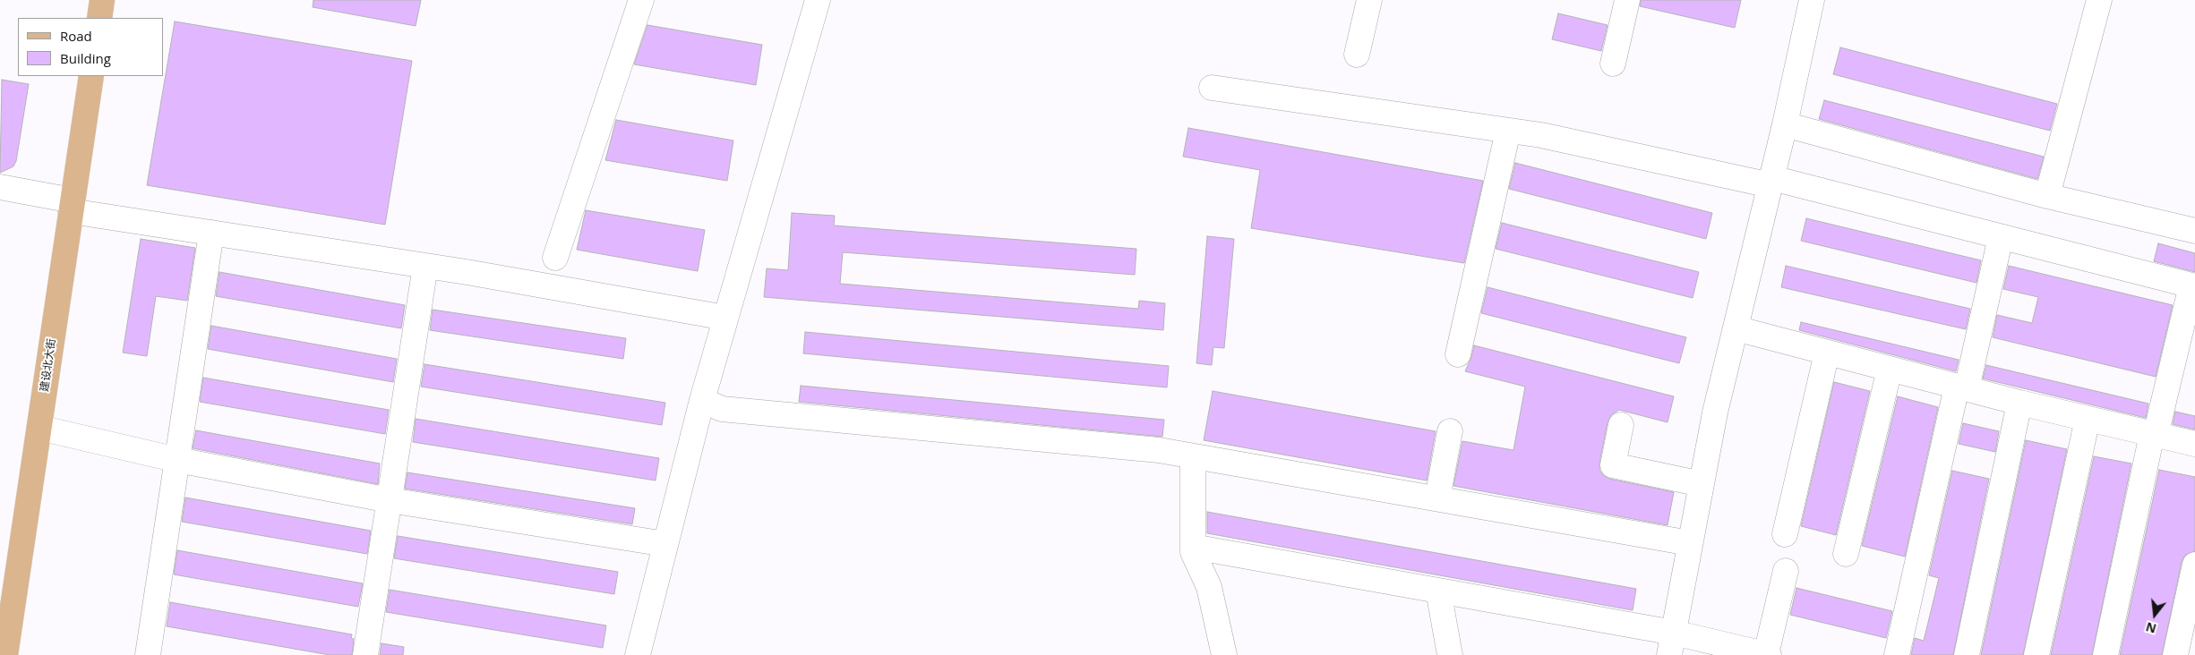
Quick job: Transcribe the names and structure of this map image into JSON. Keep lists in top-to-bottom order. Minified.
{"streets":{"main road":["建设北大街"]},"legend":["Road","Building"],"north":"bottom"}
